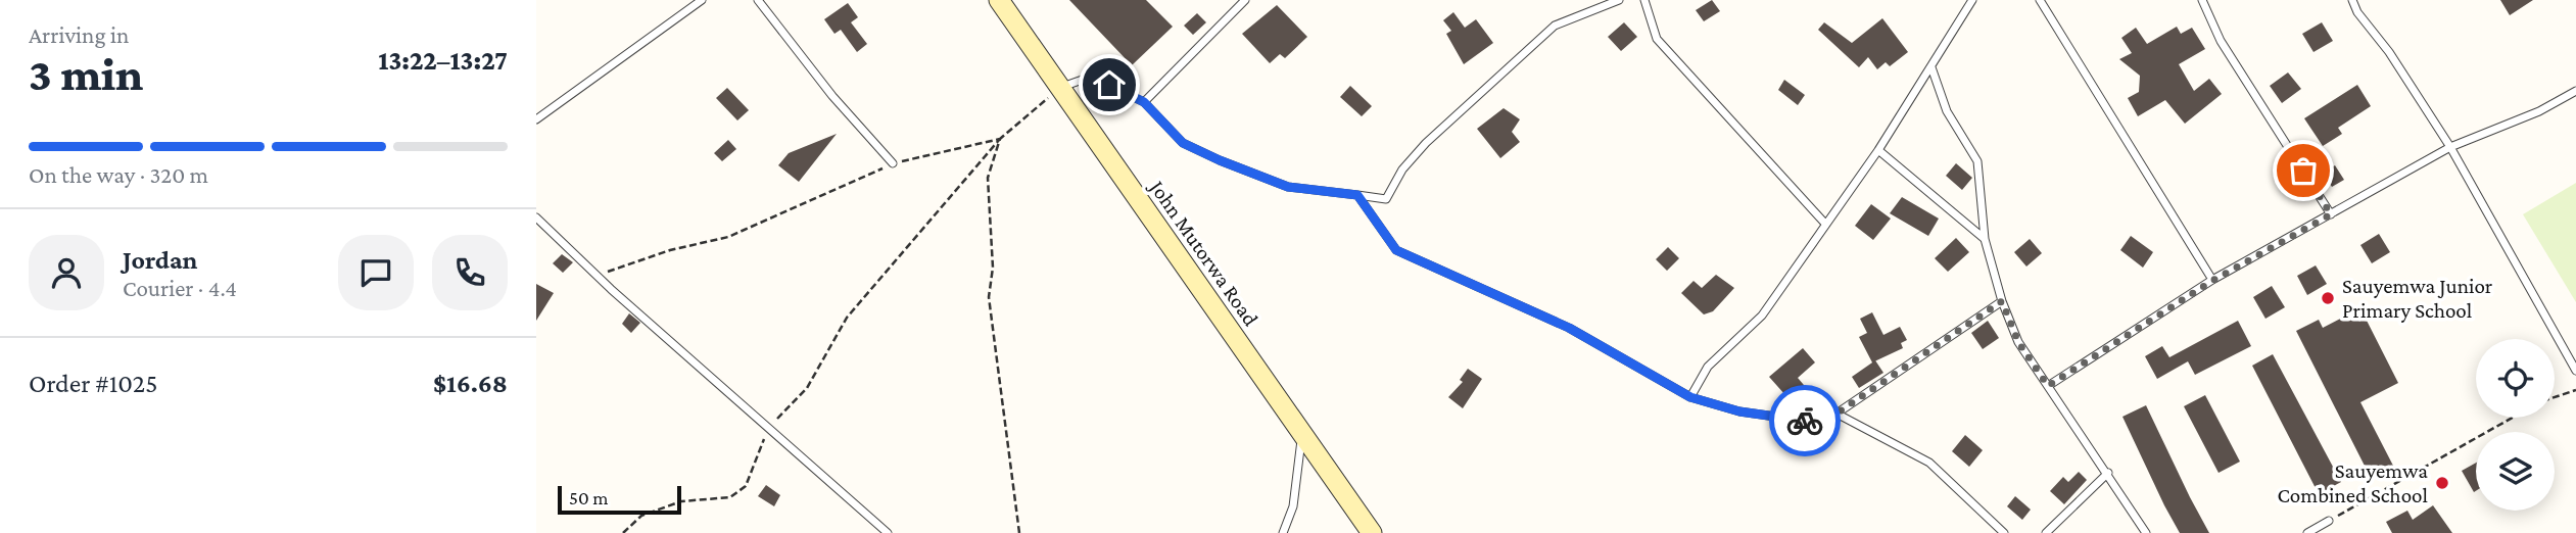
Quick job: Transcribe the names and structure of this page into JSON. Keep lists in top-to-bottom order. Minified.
{"streets":{"street":["John Mutorwa Road"]},"places":["Sauyemwa Junior Primary School","Sauyemwa Combined School"],"scale_bar":"50 m","page":{"heading":["3 min","Arriving in","13:22–13:27"],"panel":["Jordan","Courier · 4.4","Order #1025","$16.68"],"bar":"On the way · 320 m","scale":"50 m"}}
